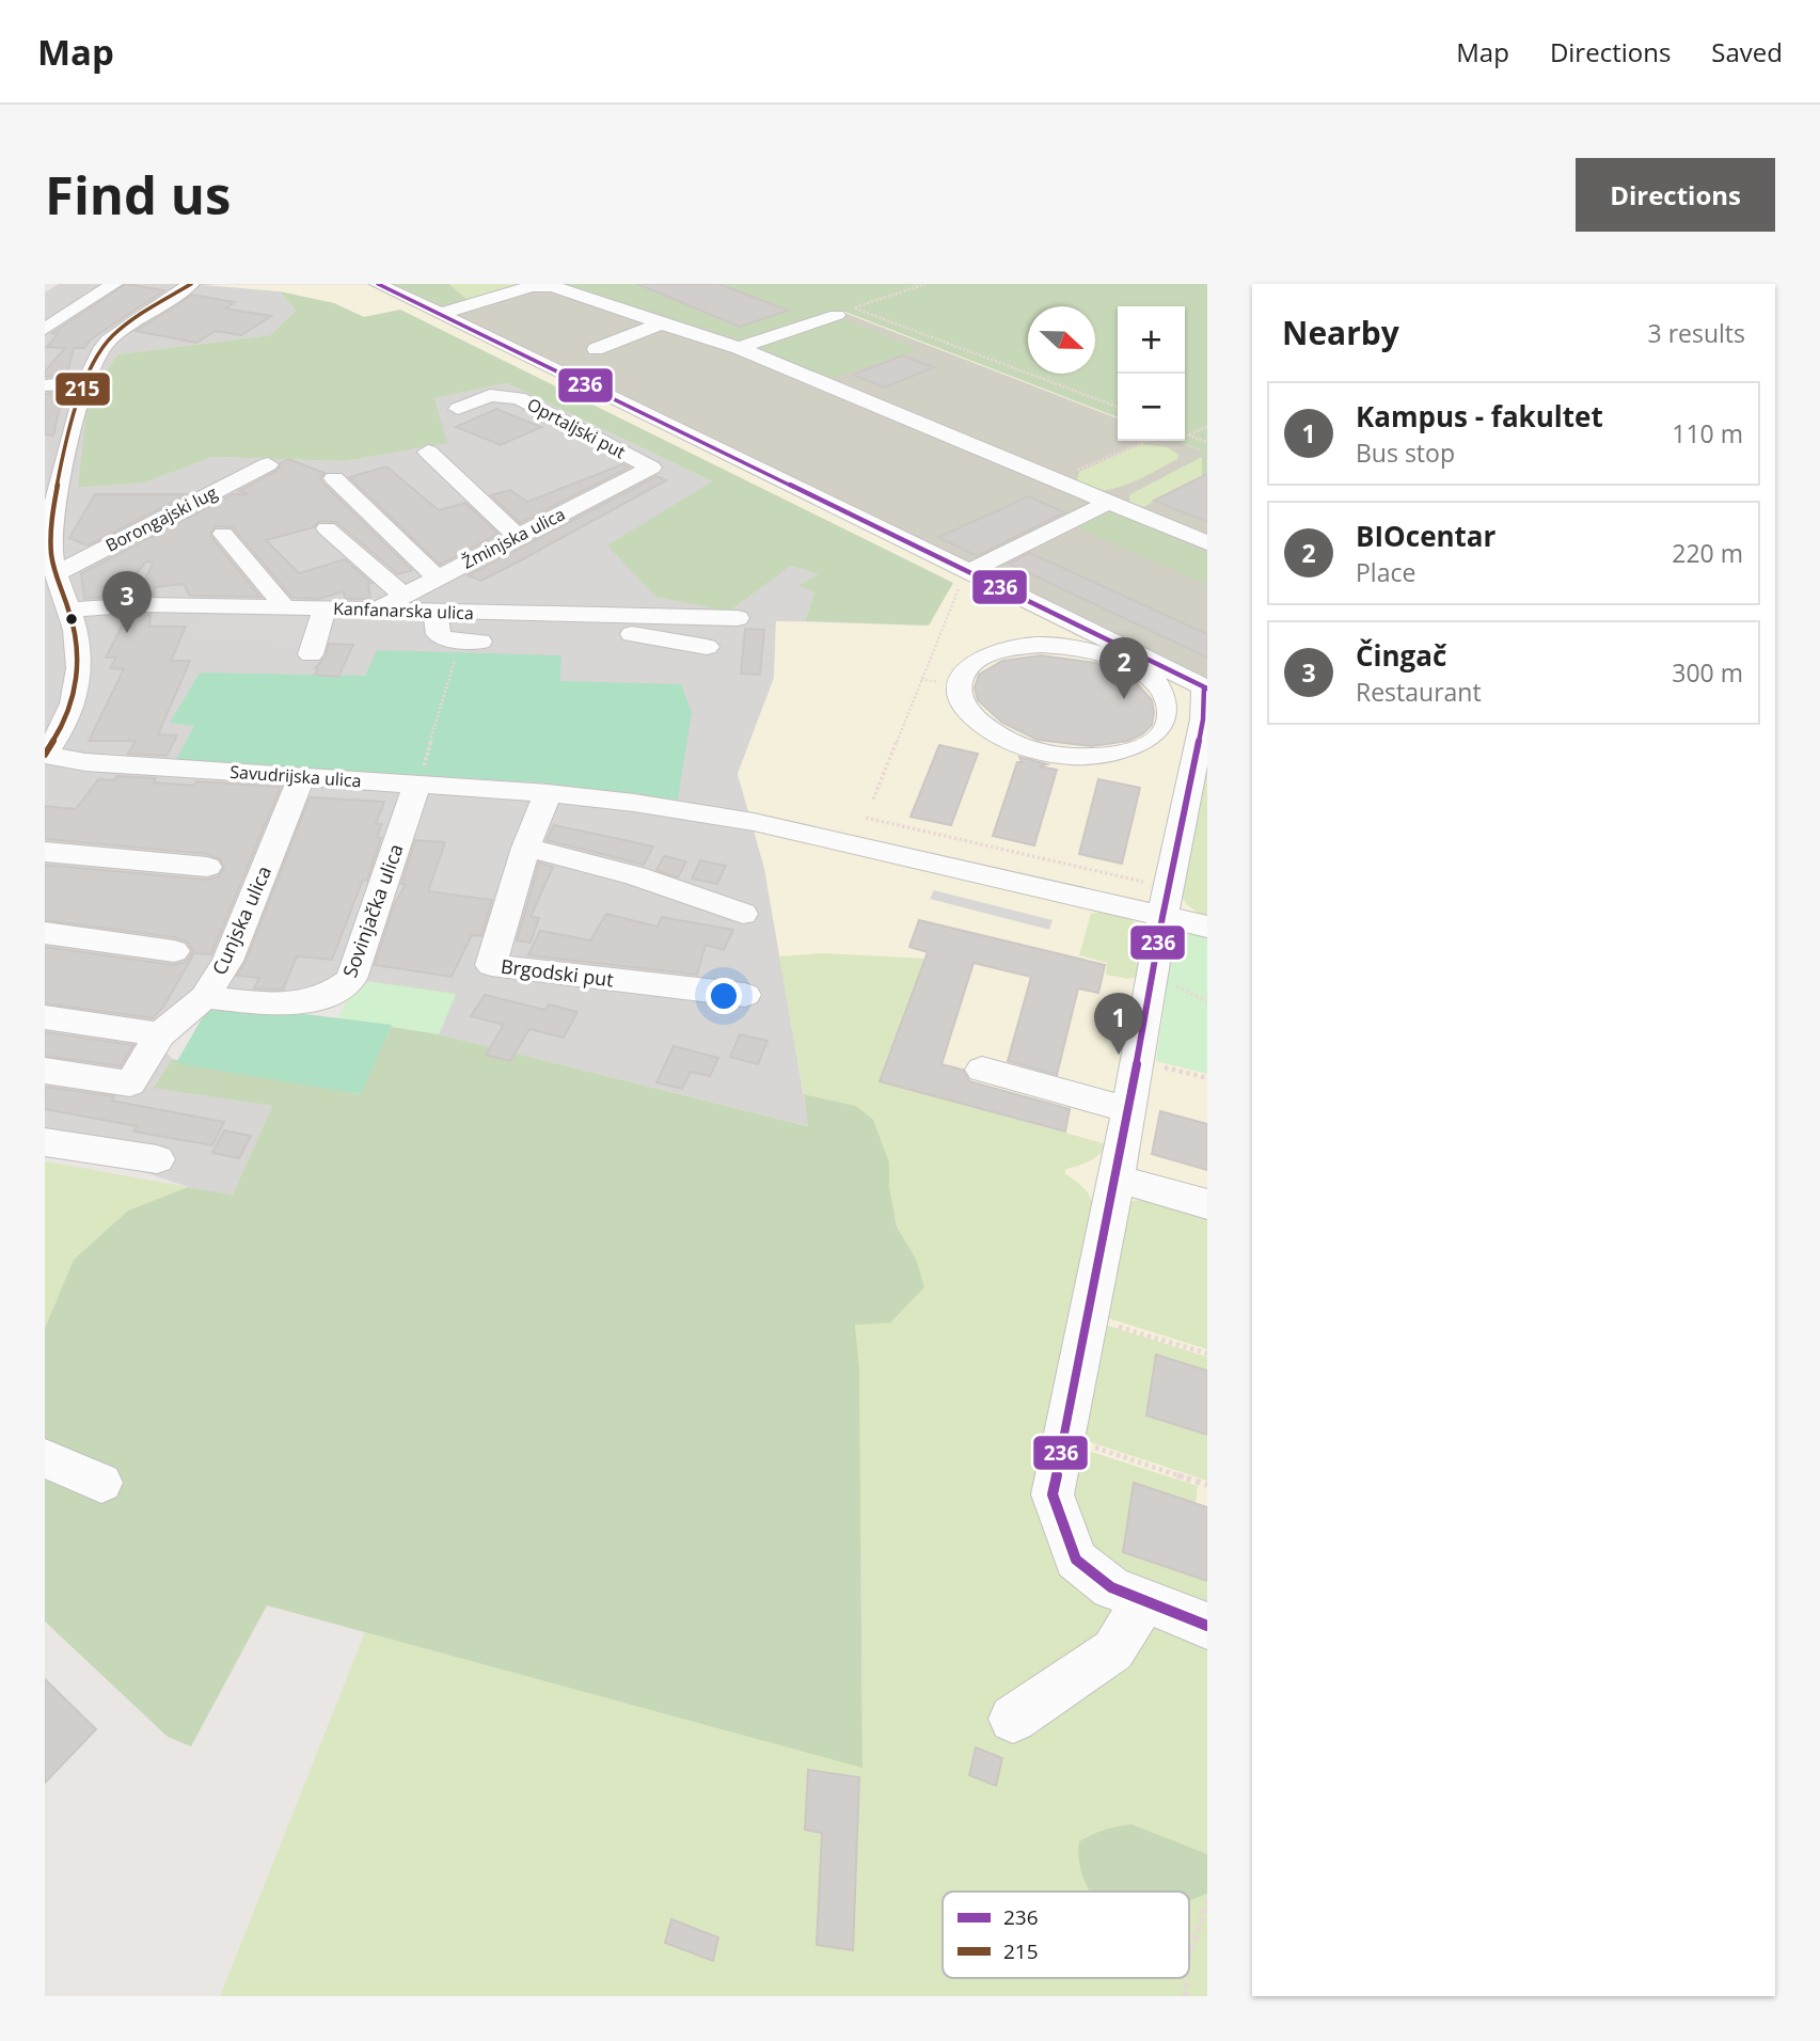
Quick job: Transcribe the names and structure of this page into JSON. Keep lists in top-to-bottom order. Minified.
{"streets":{"street":["Oprtaljski put","Borongajski lug","Žminjska ulica","Kanfanarska ulica","Savudrijska ulica","Sovinjačka ulica","Cunjska ulica","Brgodski put"]},"crossings":[["Oprtaljski put","Žminjska ulica"],["Žminjska ulica","Kanfanarska ulica"],["Savudrijska ulica","Sovinjačka ulica"],["Savudrijska ulica","Cunjska ulica"],["Sovinjačka ulica","Cunjska ulica"]],"lines":["transit line 236","transit line 215"],"legend":["236","215"],"north":"right","page":{"header":"Map","nav":["Map","Directions","Saved"],"buttons":"Directions","title":"Find us","heading":["Nearby","3 results"],"map_buttons":["+","−"],"list":[{"mark":"1","name":"Kampus - fakultet","note":"Bus stop","value":"110 m"},{"mark":"2","name":"BIOcentar","note":"Place","value":"220 m"},{"mark":"3","name":"Čingač","note":"Restaurant","value":"300 m"}],"pins":["3","2","1"]}}
